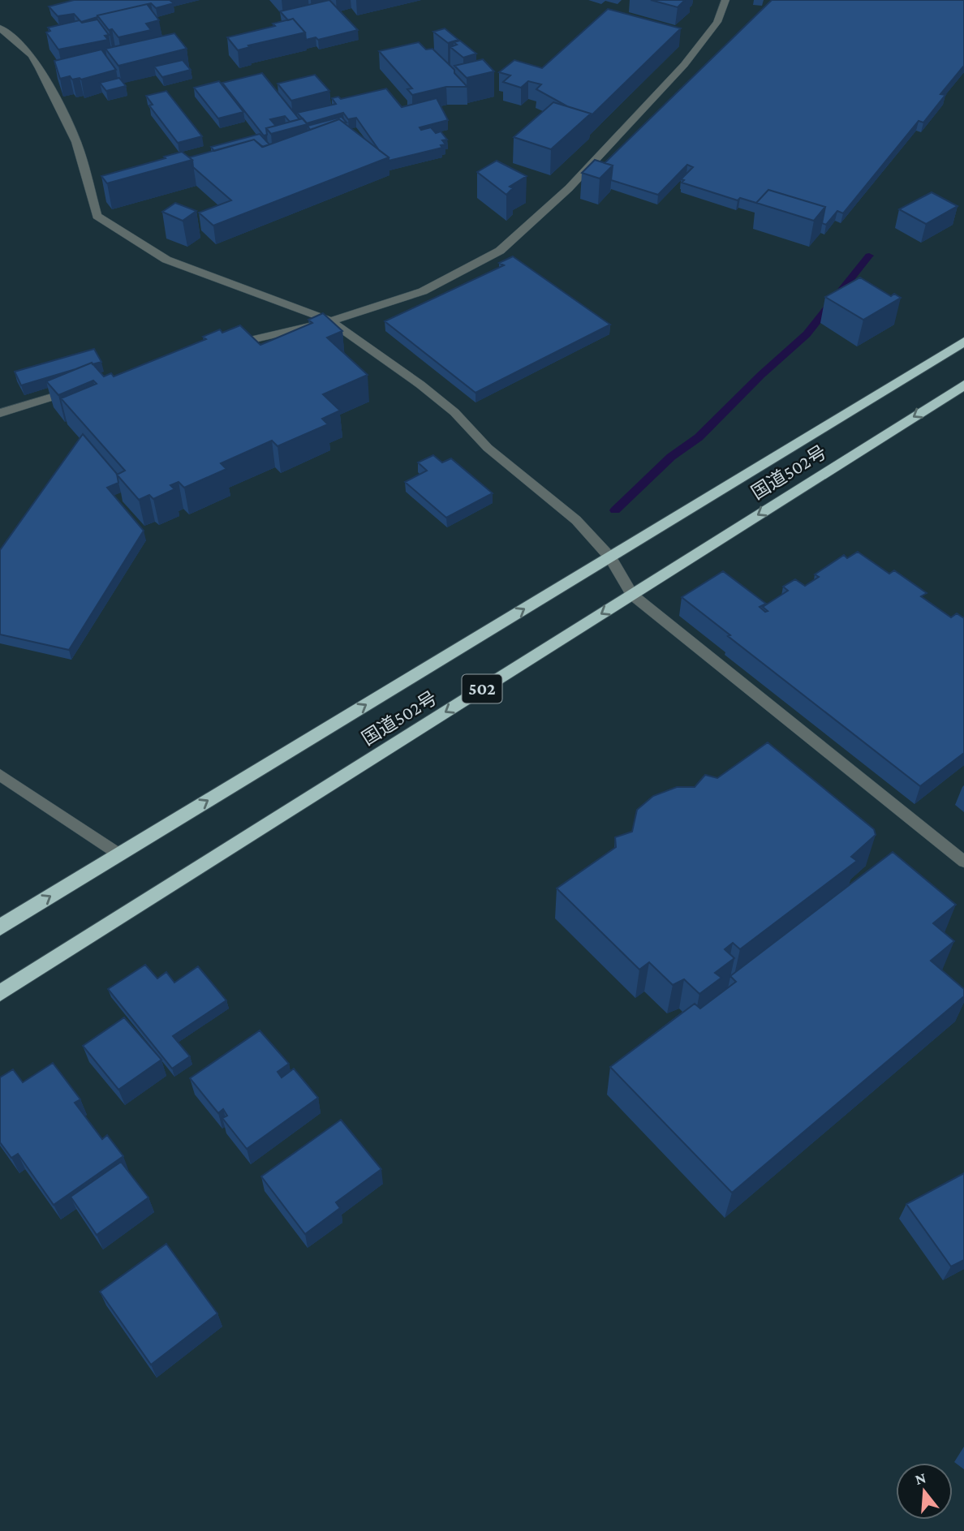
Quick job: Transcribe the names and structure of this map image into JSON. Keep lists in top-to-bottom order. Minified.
{"streets":{"highway":["国道502号","502"]},"north":"top"}
